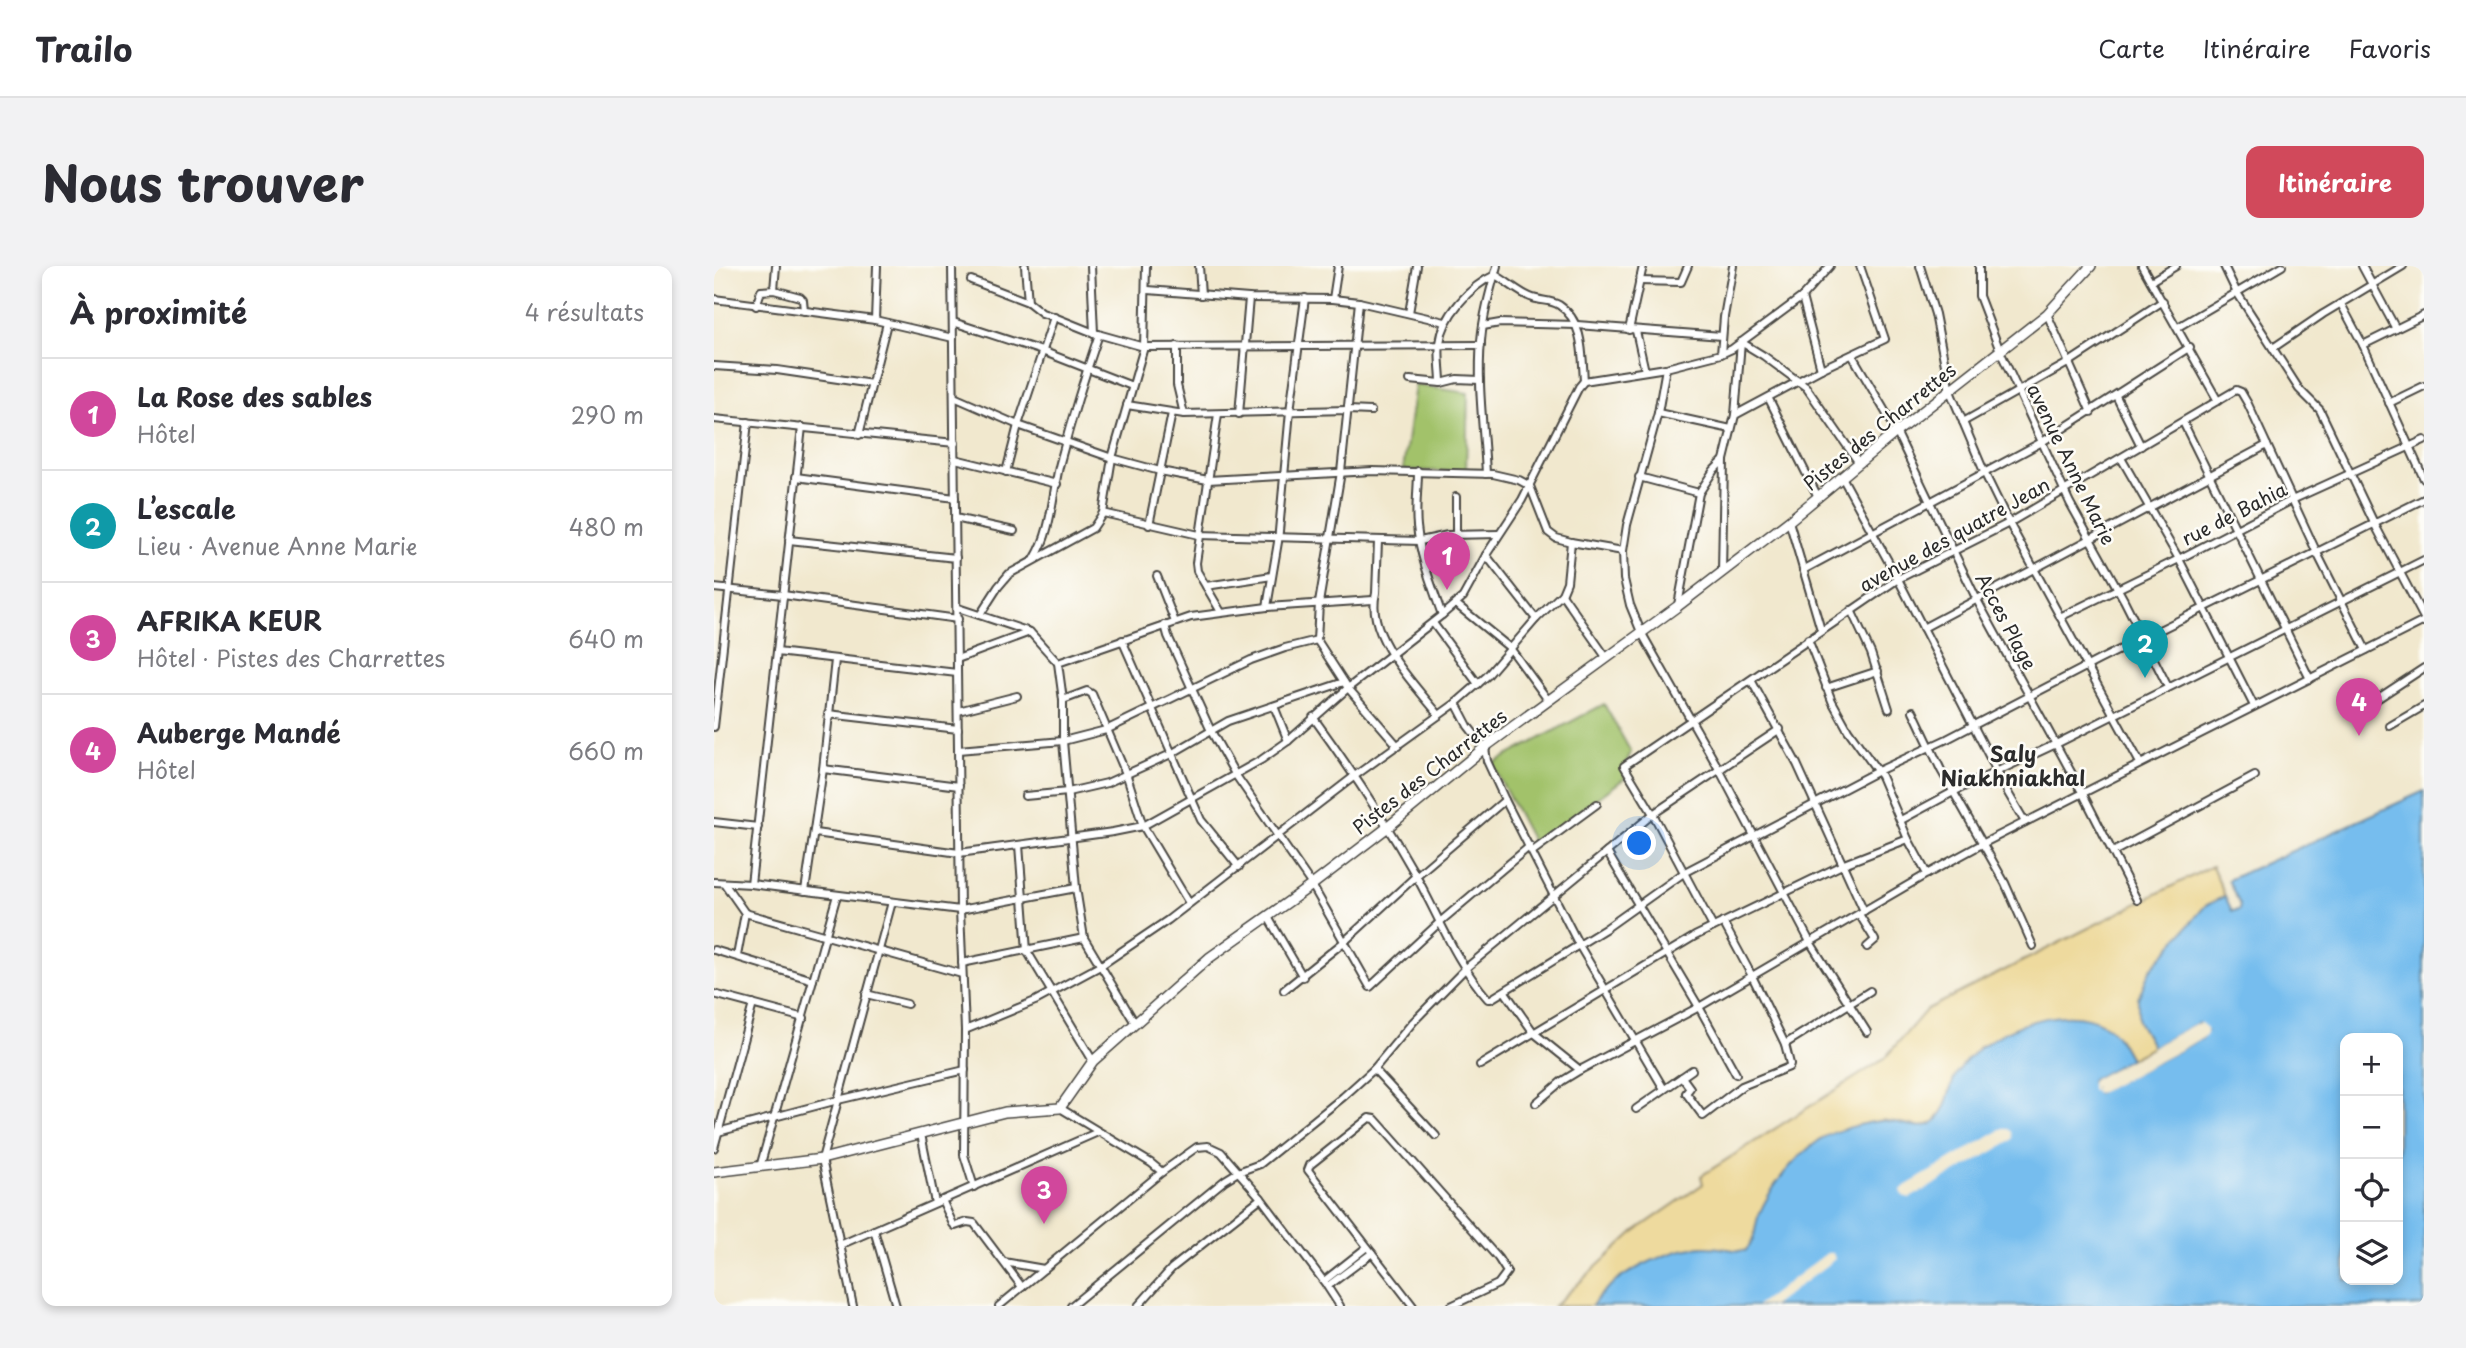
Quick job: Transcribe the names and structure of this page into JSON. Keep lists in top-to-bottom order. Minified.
{"streets":{"main road":["Pistes des Charrettes"],"street":["avenue Anne Marie","rue de Bahia","avenue des quatre Jean","Acces Plage"]},"crossings":[["Pistes des Charrettes","avenue Anne Marie"],["Pistes des Charrettes","Acces Plage"],["avenue Anne Marie","rue de Bahia"],["avenue Anne Marie","avenue des quatre Jean"],["avenue des quatre Jean","Acces Plage"]],"districts":["Saly Niakhniakhal"],"page":{"header":"Trailo","nav":["Carte","Itinéraire","Favoris"],"title":"Nous trouver","buttons":"Itinéraire","heading":["À proximité","4 résultats"],"list":[{"mark":"1","name":"La Rose des sables","note":"Hôtel","value":"290 m"},{"mark":"2","name":"L’escale","note":"Lieu · Avenue Anne Marie","value":"480 m"},{"mark":"3","name":"AFRIKA KEUR","note":"Hôtel · Pistes des Charrettes","value":"640 m"},{"mark":"4","name":"Auberge Mandé","note":"Hôtel","value":"660 m"}],"pins":["1","2","4","3"],"map_buttons":["+","−"]}}
